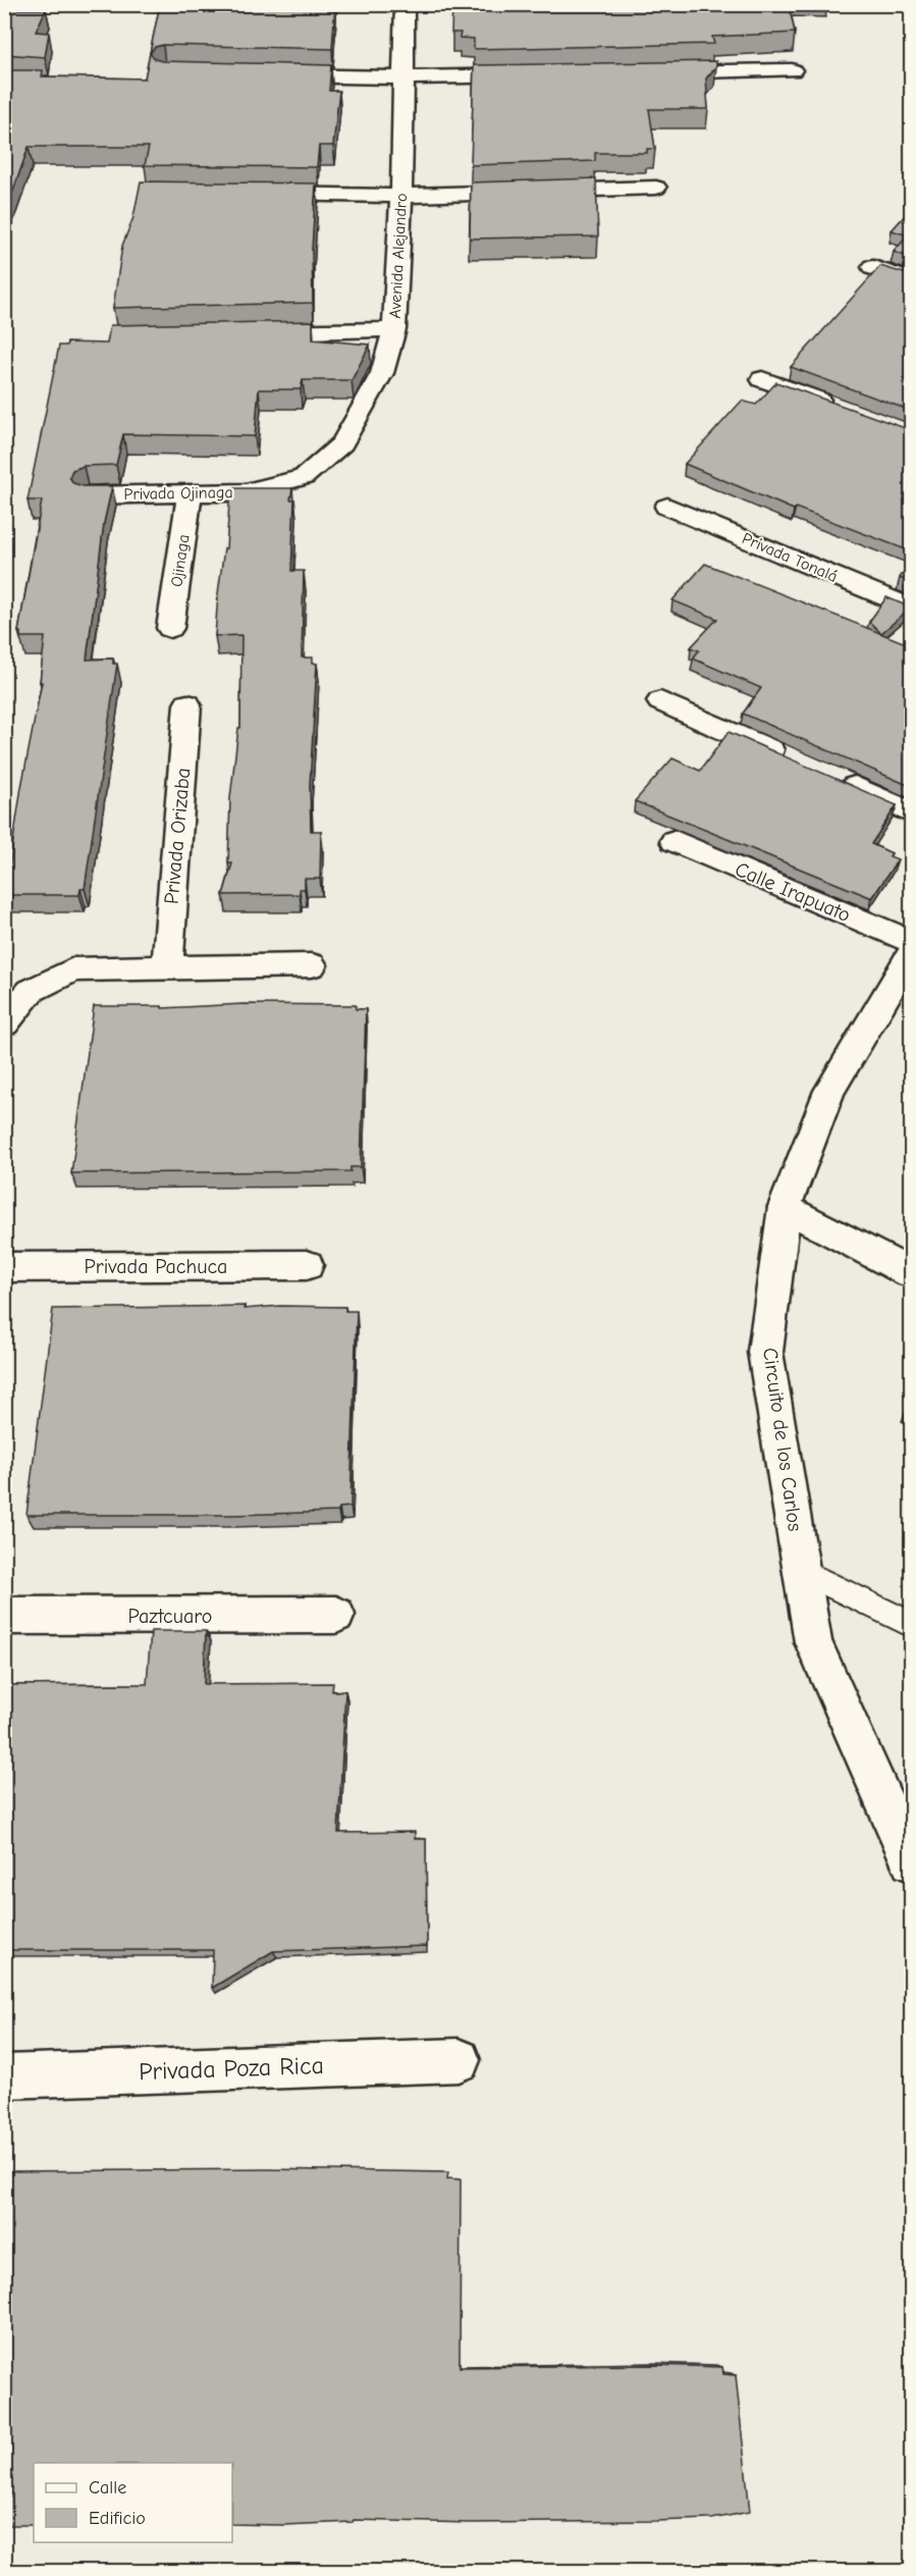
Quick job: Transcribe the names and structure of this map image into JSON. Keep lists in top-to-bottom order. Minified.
{"streets":{"street":["Avenida Alejandro","Privada Ojinaga","Privada Tonalá","Ojinaga","Privada Orizaba","Calle Irapuato","Privada Pachuca","Circuito de los Carlos","Paztcuaro","Privada Poza Rica"]},"crossings":[["Avenida Alejandro","Privada Ojinaga"],["Privada Ojinaga","Ojinaga"],["Calle Irapuato","Circuito de los Carlos"]],"legend":["Calle","Edificio"]}
